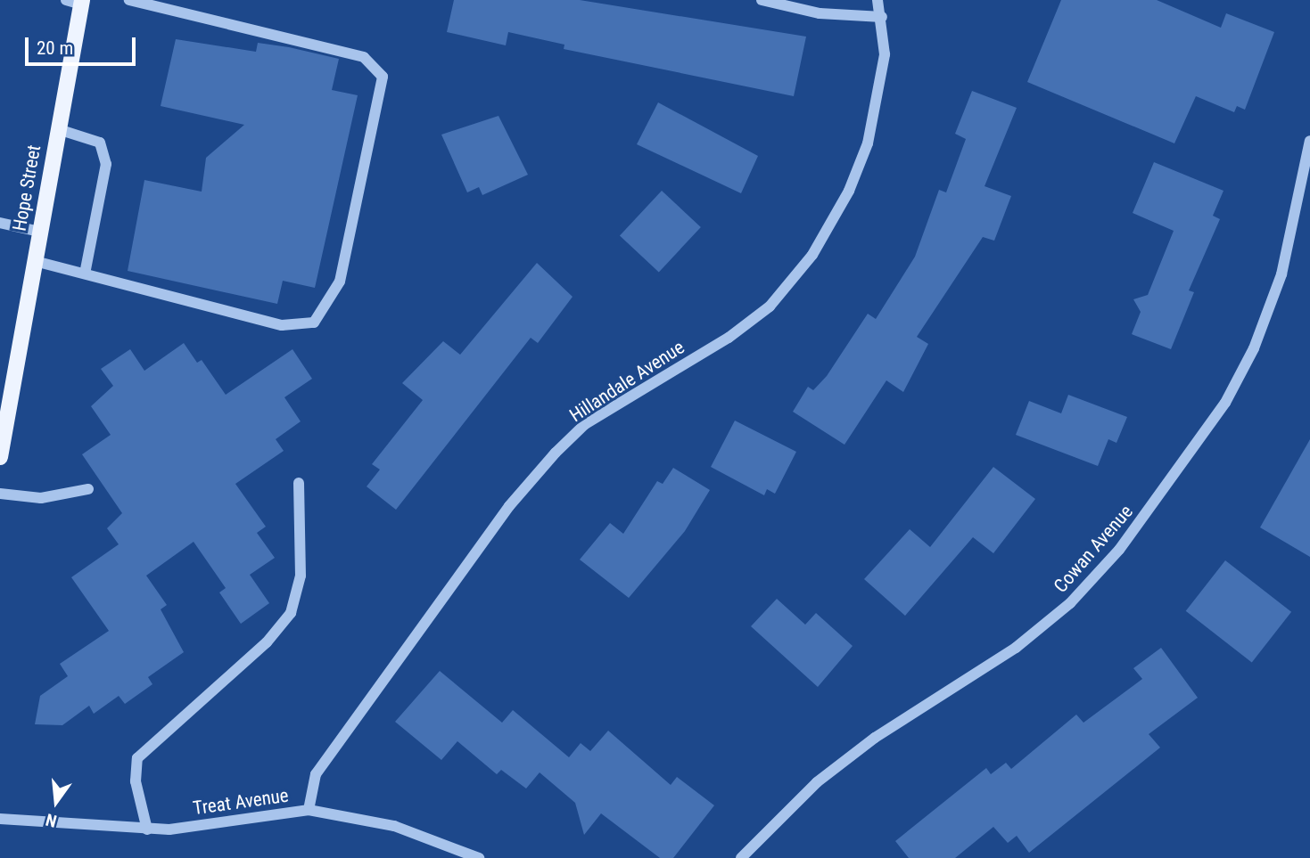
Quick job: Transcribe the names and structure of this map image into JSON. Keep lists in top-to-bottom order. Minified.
{"streets":{"main road":["Hope Street"],"street":["Hillandale Avenue","Cowan Avenue","Treat Avenue"]},"crossings":[["Hillandale Avenue","Treat Avenue"]],"scale_bar":"20 m","north":"bottom"}
